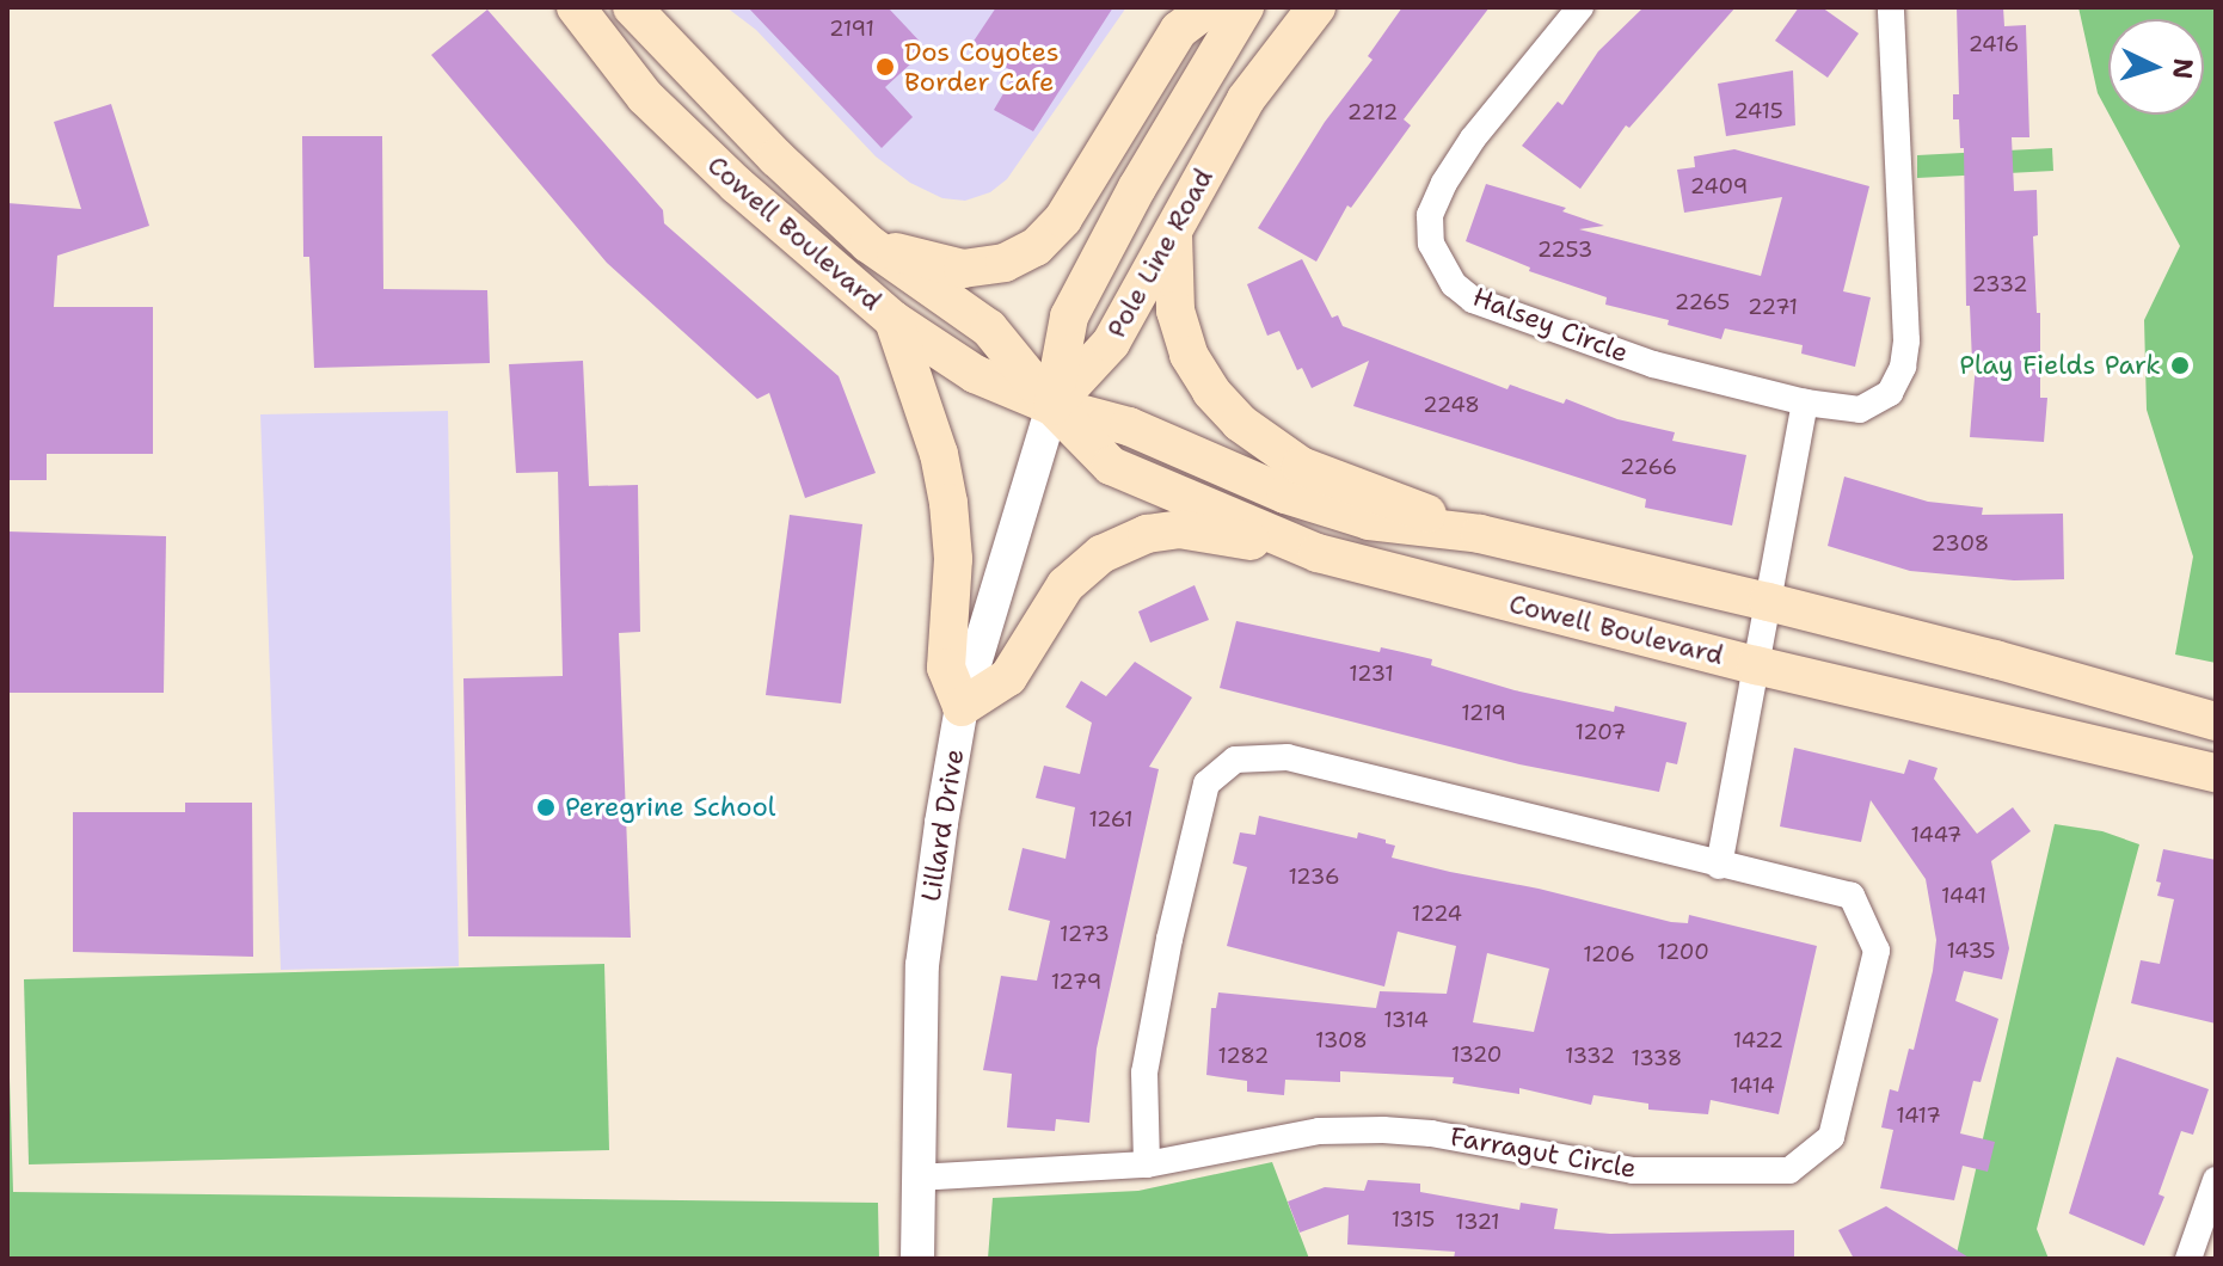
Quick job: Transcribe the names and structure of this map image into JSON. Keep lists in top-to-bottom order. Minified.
{"streets":{"main road":["Cowell Boulevard","Pole Line Road"],"street":["Halsey Circle","Lillard Drive","Farragut Circle"]},"crossings":[["Cowell Boulevard","Pole Line Road"],["Cowell Boulevard","Lillard Drive"],["Pole Line Road","Lillard Drive"],["Lillard Drive","Farragut Circle"]],"places":["Dos Coyotes Border Cafe","Play Fields Park","Peregrine School"],"house_numbers":["2191","2416","2415","2212","2409","2253","2332","2265","2271","2248","2266","2308","1231","1219","1207","1261","1447","1236","1441","1224","1273","1435","1200","1206","1279","1314","1308","1422","1320","1282","1332","1338","1414","1417","1315","1321"],"north":"right"}
